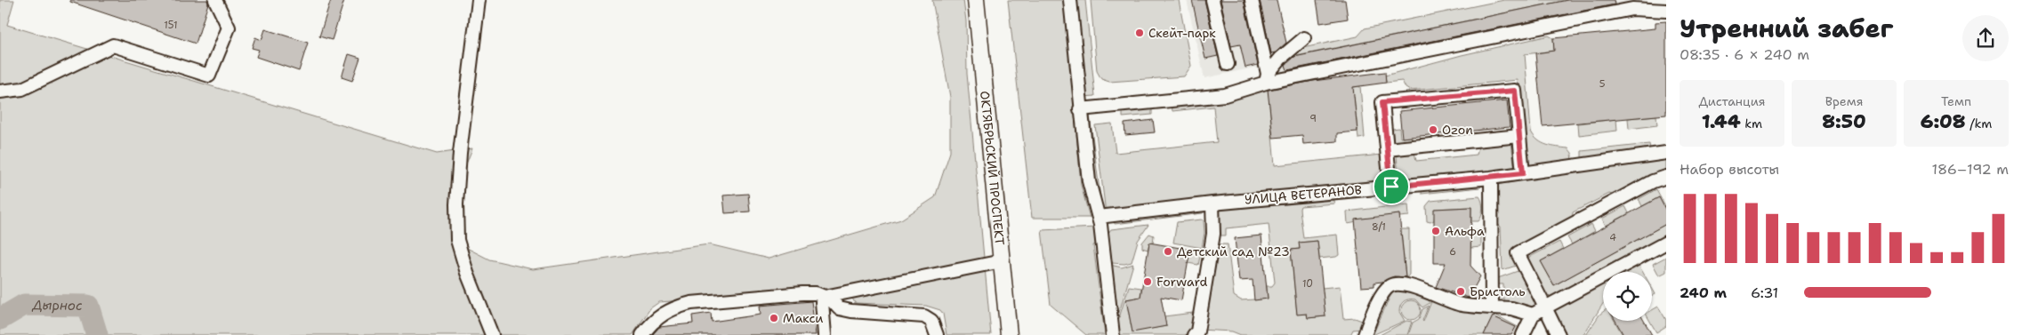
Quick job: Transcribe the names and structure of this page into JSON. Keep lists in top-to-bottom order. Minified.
{"streets":{"main road":["ОКТЯБРЬСКИЙ ПРОСПЕКТ"],"street":["УЛИЦА ВЕТЕРАНОВ"]},"water":["Дырнос"],"places":["Скейт-парк","Ozon","Альфа","Детский сад №23","Forward","Бристоль","Макси"],"house_numbers":["151","5","9","8/1","4","6","10"],"page":{"heading":["Утренний забег","08:35 · 6 × 240 m"],"stats":[["Дистанция","1.44 km"],["Время","8:50"],["Темп","6:08 /km"]],"chart":["Набор высоты","186–192 m"],"list":[{"name":"240 m","note":"6:31"}]}}
